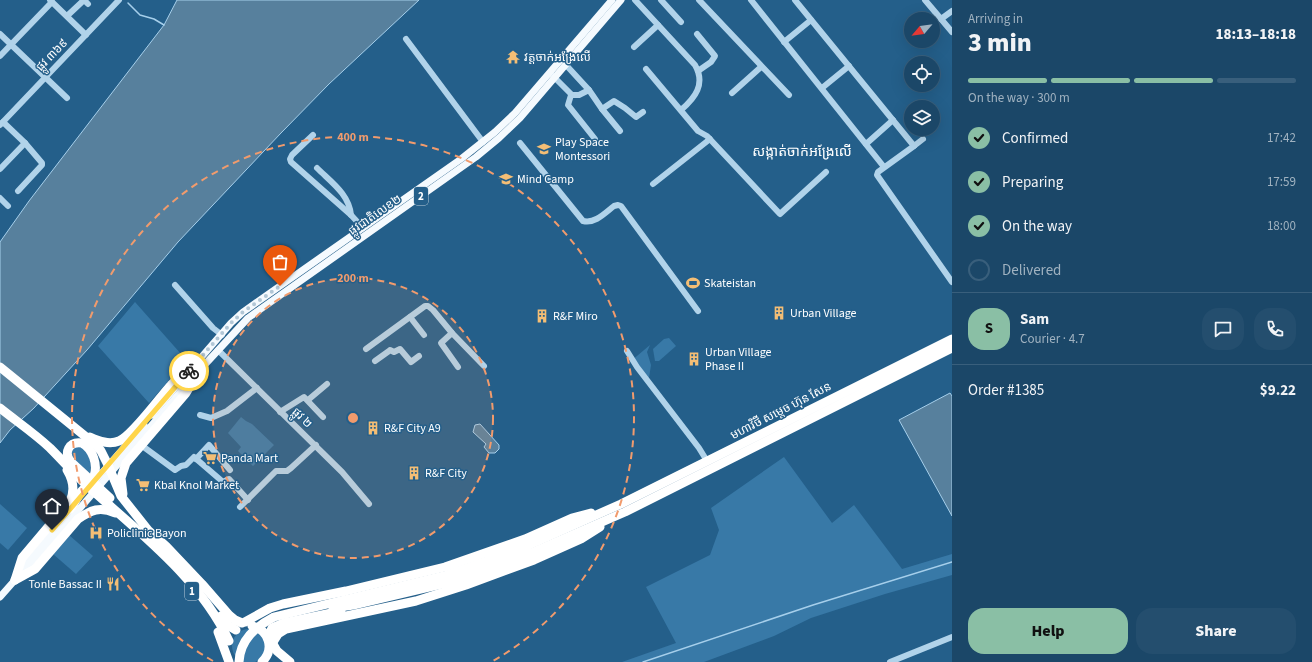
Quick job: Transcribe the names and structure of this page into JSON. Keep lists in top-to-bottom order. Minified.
{"streets":{"highway":["មហាវិថី សម្តេច ហ៊ុន សែន","1"],"main road":["2","ផ្លូវជាតិលេខ២"],"street":["ផ្លូវ ៣៦៩","ផ្លូវ ២"]},"crossings":[["2","ផ្លូវជាតិលេខ២"],["ផ្លូវជាតិលេខ២","ផ្លូវ ២"]],"districts":["សង្កាត់ចាក់អង្រែលើ"],"places":{"temple":["វត្តចាក់អង្រែលើ"],"school or university":["Play Space Montessori","Mind Camp"],"sports":["Skateistan"],"building":["Urban Village","R&F Miro","Urban Village Phase II","R&F City A9","R&F City"],"supermarket":["Panda Mart","Kbal Knol Market"],"hospital":["Policlinic Bayon"],"restaurant":["Tonle Bassac II"]},"north":"bottom left","page":{"heading":["3 min","Arriving in","18:13–18:18"],"panel":["Sam","Courier · 4.7","Order #1385","$9.22"],"bar":"On the way · 300 m","list":[["Confirmed","17:42"],["Preparing","17:59"],["On the way","18:00"],"Delivered"],"round":"S","buttons":["Help","Share"]},"rings":["400 m","200 m"]}
